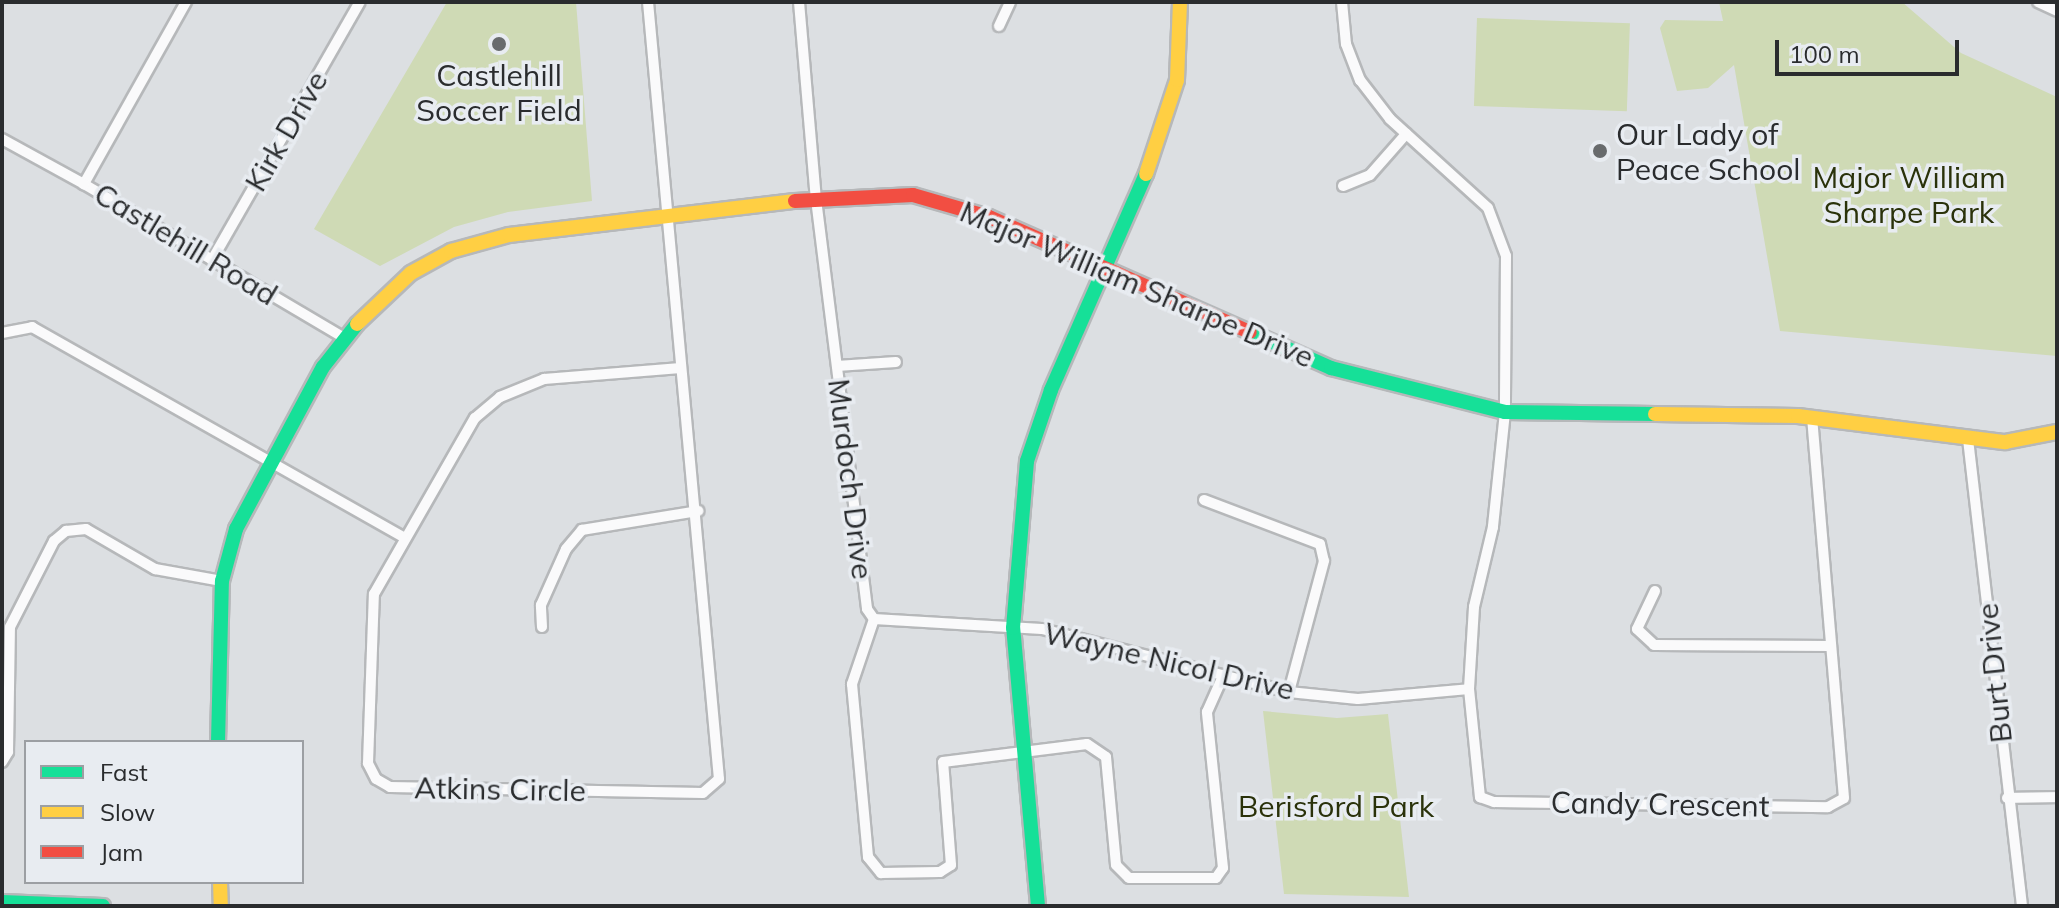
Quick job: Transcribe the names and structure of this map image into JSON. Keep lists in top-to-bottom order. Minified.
{"streets":{"street":["Kirk Drive","Castlehill Road","Major William Sharpe Drive","Murdoch Drive","Wayne Nicol Drive","Burt Drive","Atkins Circle","Candy Crescent"]},"crossings":[["Kirk Drive","Castlehill Road"],["Castlehill Road","Major William Sharpe Drive"],["Major William Sharpe Drive","Murdoch Drive"],["Major William Sharpe Drive","Burt Drive"],["Major William Sharpe Drive","Atkins Circle"],["Major William Sharpe Drive","Candy Crescent"],["Murdoch Drive","Wayne Nicol Drive"],["Wayne Nicol Drive","Candy Crescent"]],"parks":["Major William Sharpe Park","Berisford Park"],"places":["Castlehill Soccer Field","Our Lady of Peace School"],"legend":["Fast","Slow","Jam"],"scale_bar":"100 m"}
